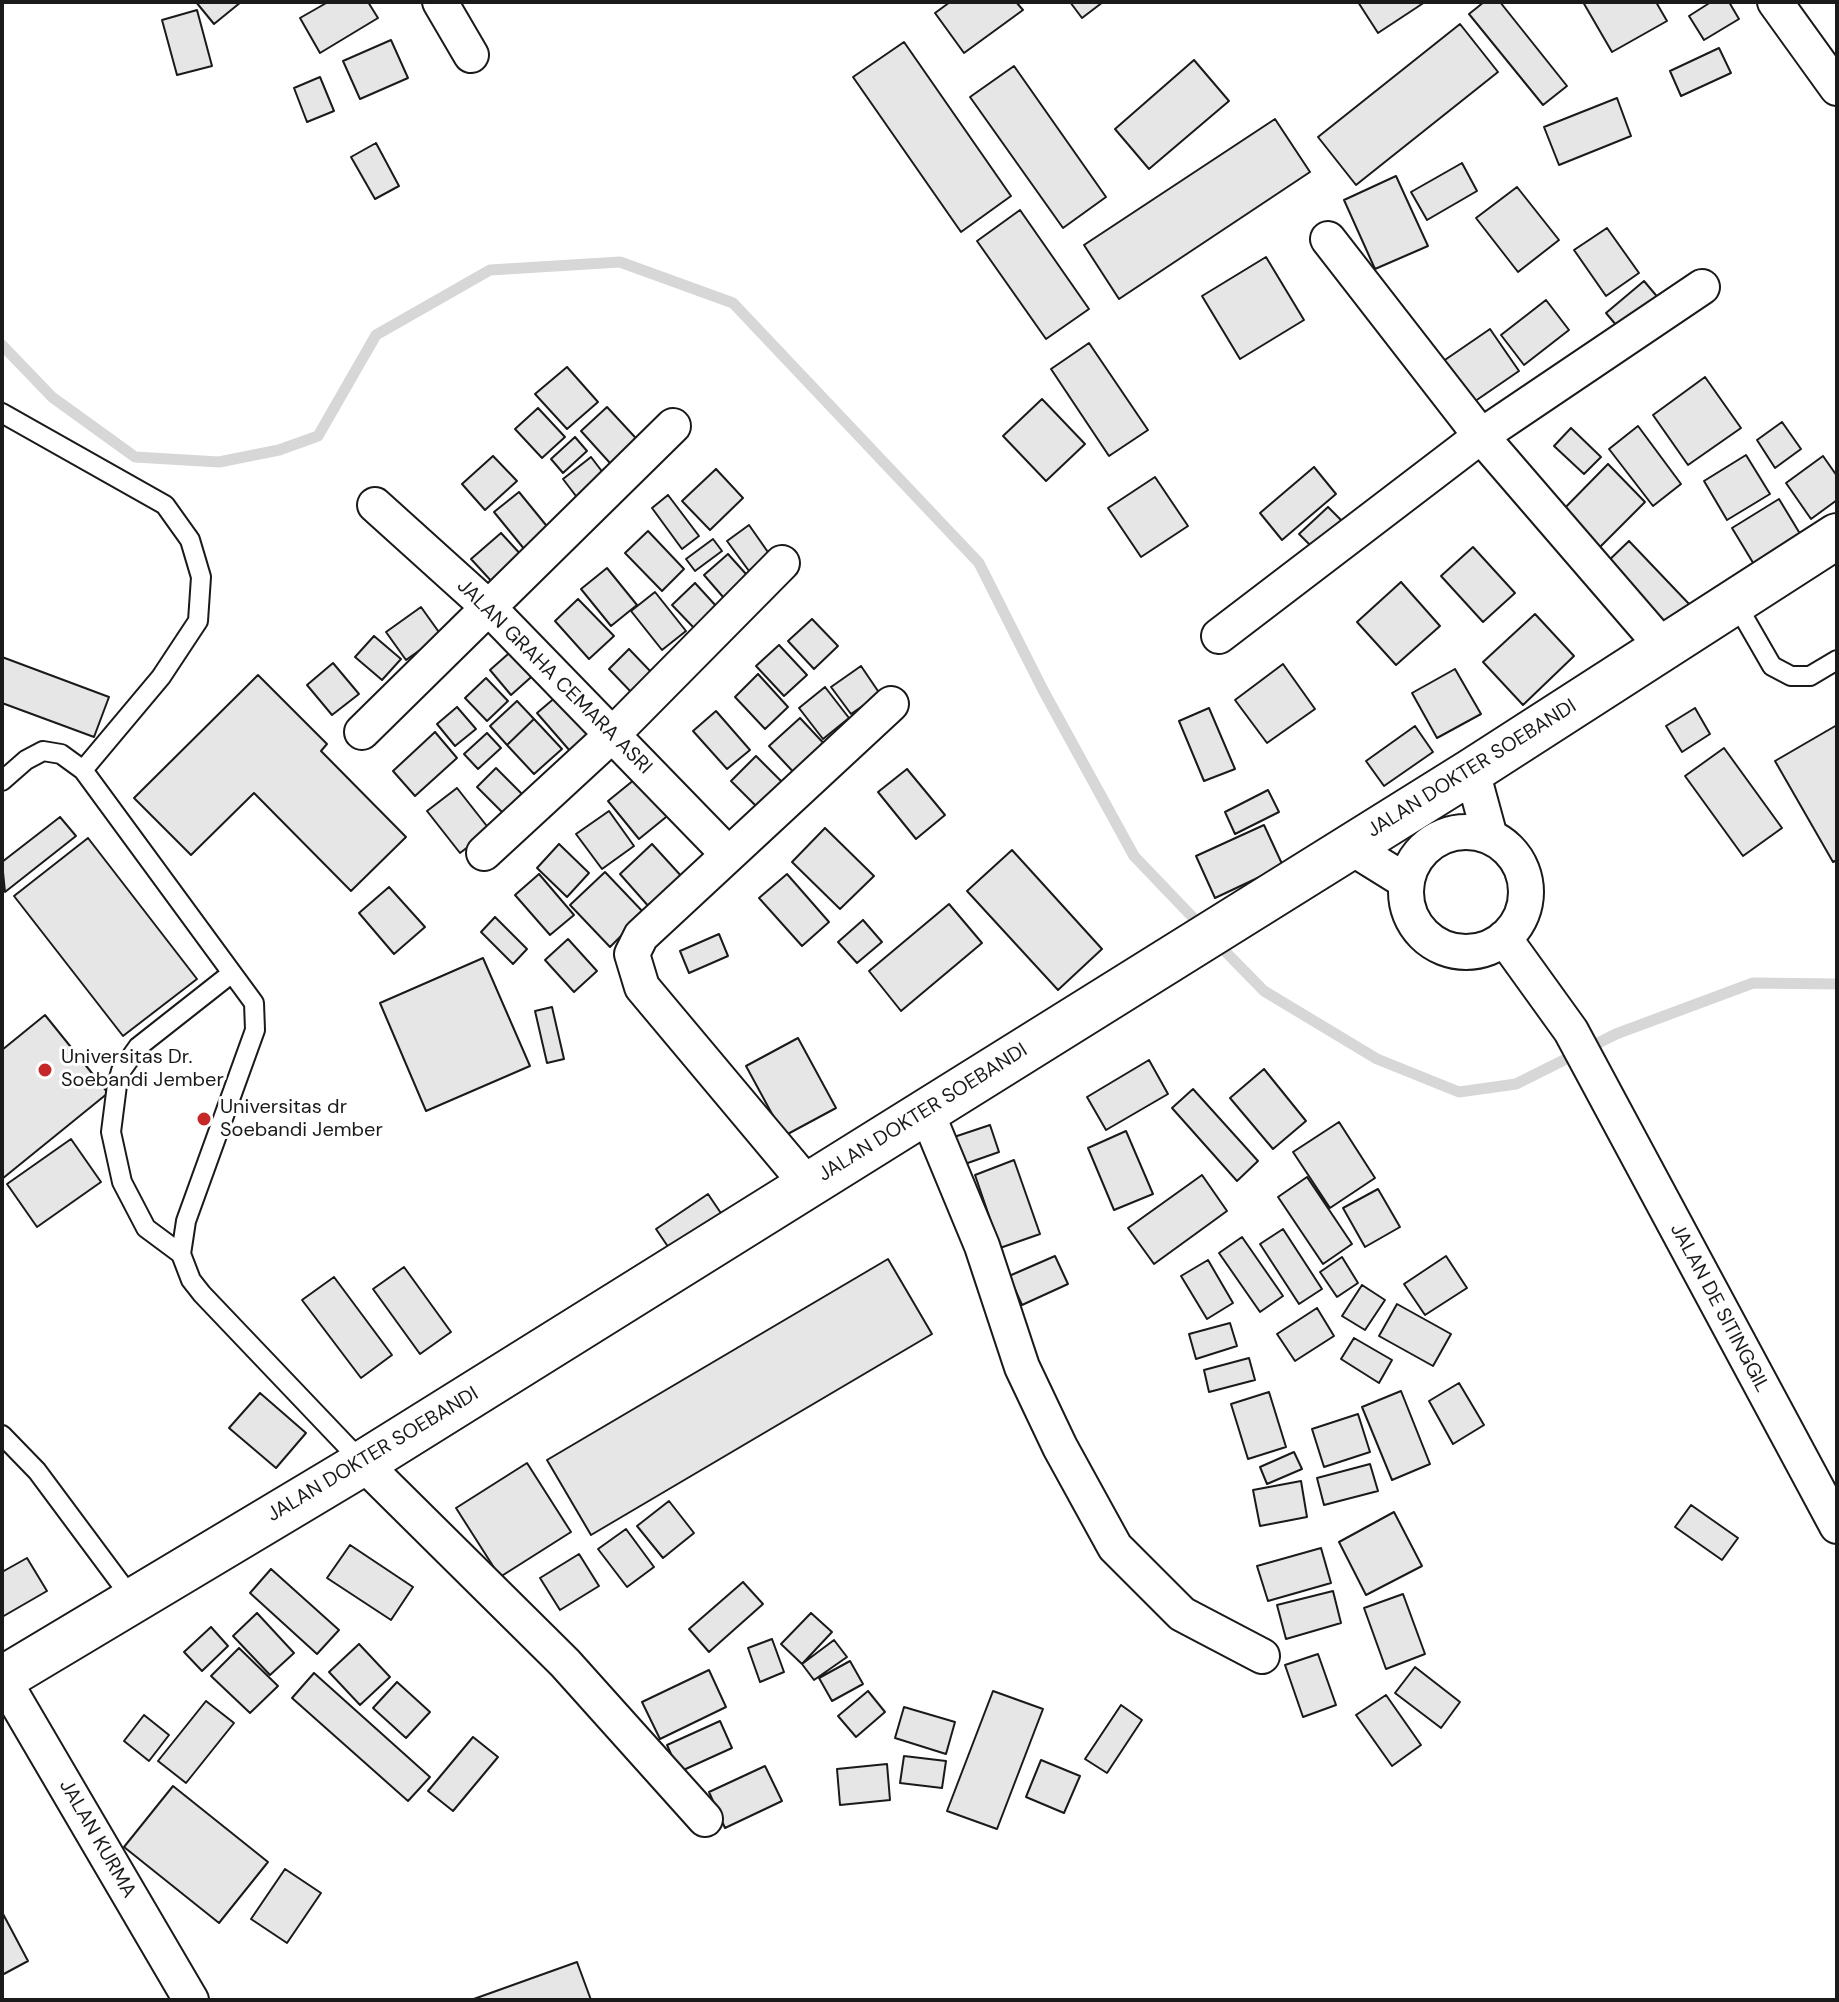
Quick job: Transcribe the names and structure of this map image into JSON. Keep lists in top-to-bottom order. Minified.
{"streets":{"main road":["JALAN DOKTER SOEBANDI"],"street":["JALAN GRAHA CEMARA ASRI","JALAN DE SITINGGIL","JALAN KURMA"]},"crossings":[["JALAN DOKTER SOEBANDI","JALAN KURMA"]],"places":["Universitas Dr. Soebandi Jember","Universitas dr Soebandi Jember"]}
